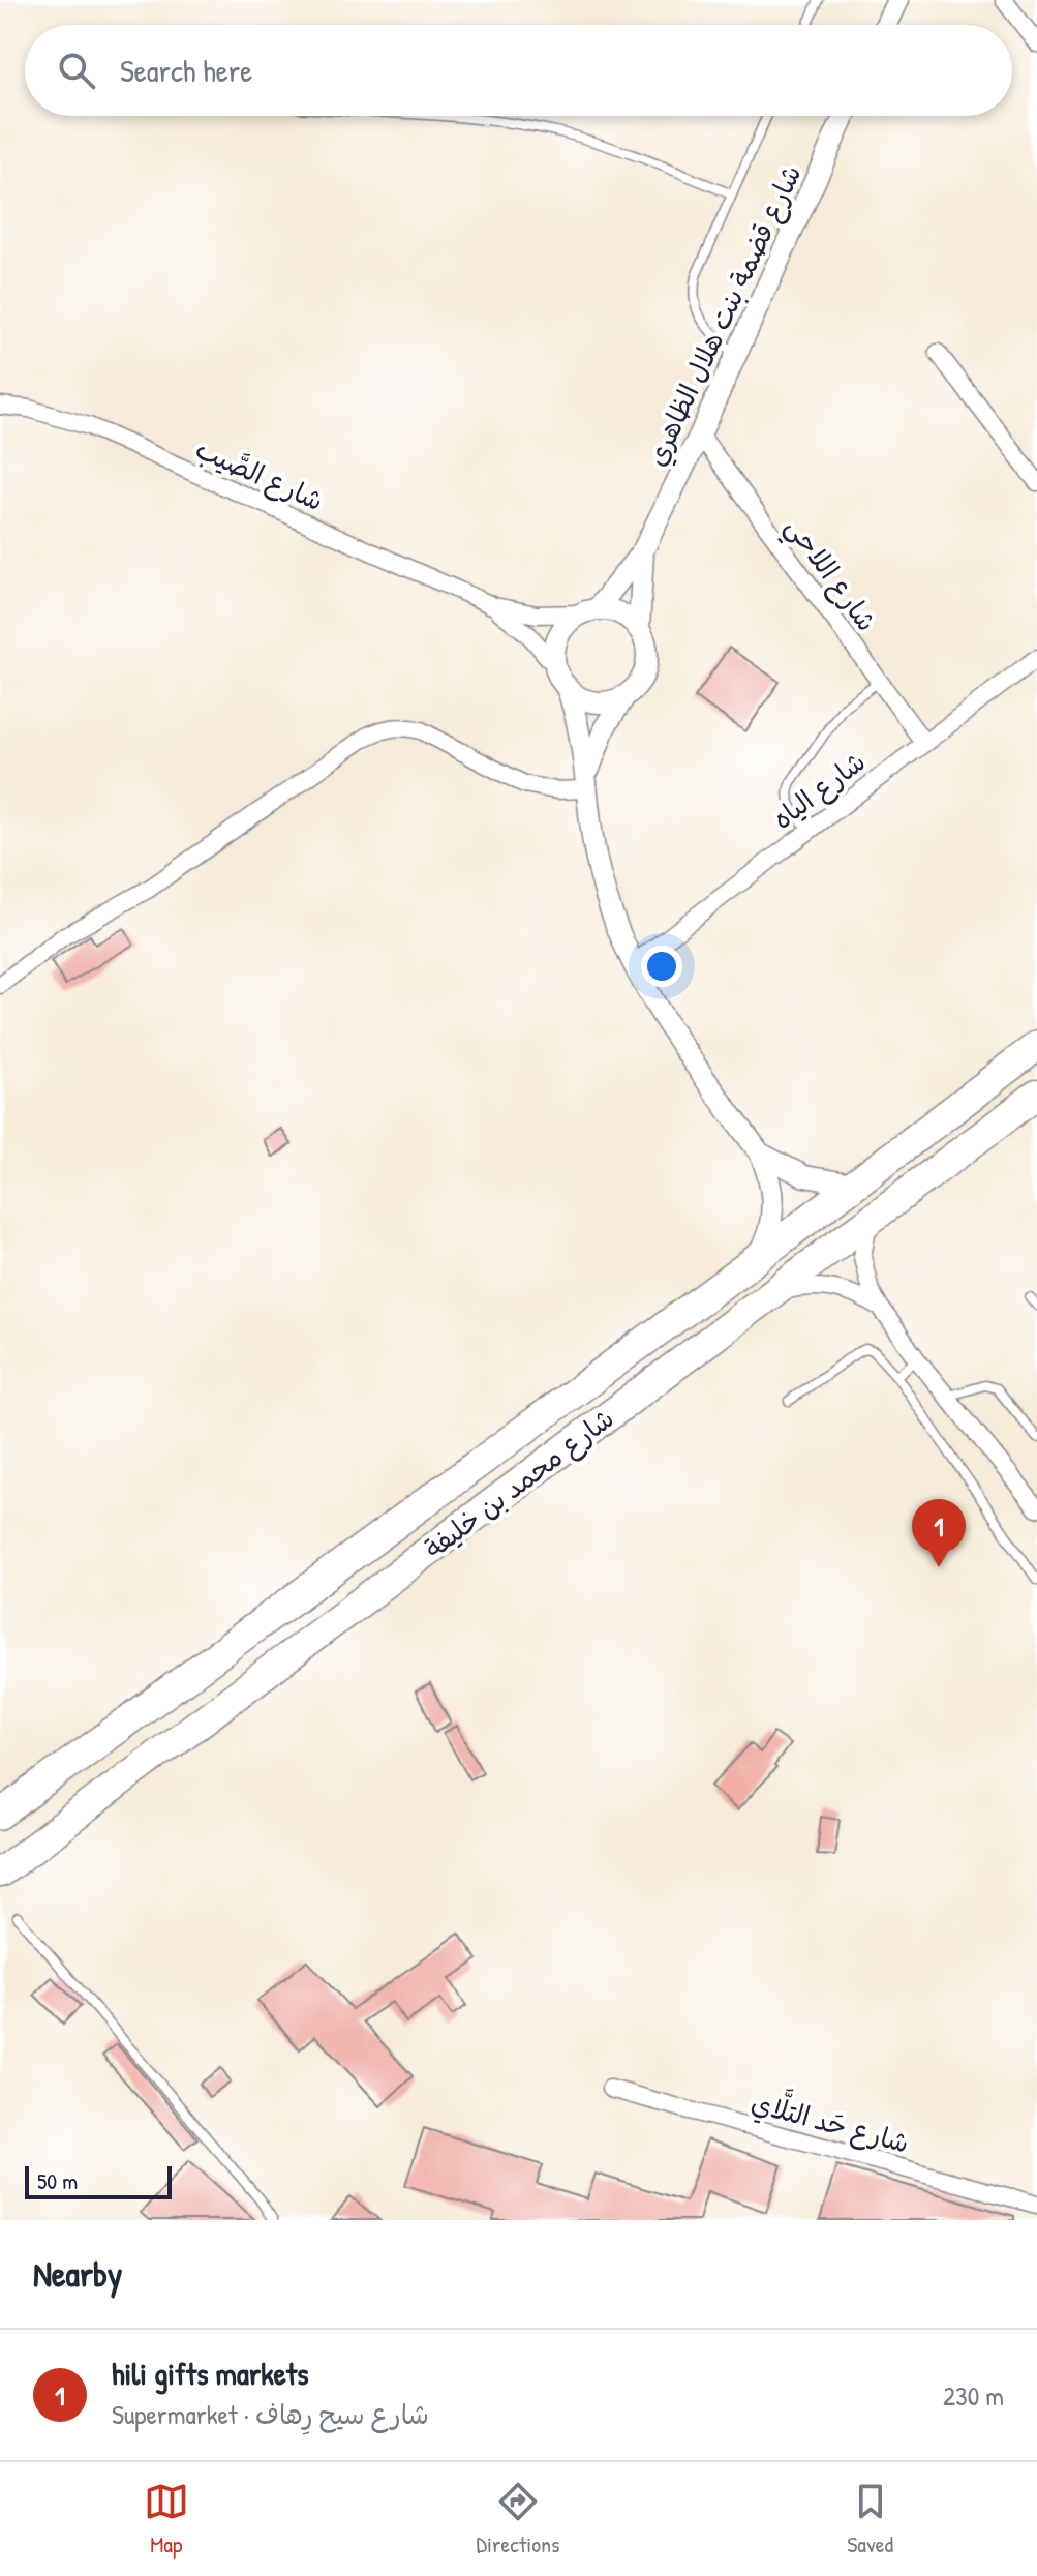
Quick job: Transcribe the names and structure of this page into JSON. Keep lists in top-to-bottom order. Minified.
{"streets":{"highway":["شارع محمد بن خليفة"],"street":["شارع قضمة بنت هلال الظاهري","شارع الصَّيب","شارع اللاحي","شارع الياه","شارع حَد التلَّاي"]},"crossings":[["شارع قضمة بنت هلال الظاهري","شارع الصَّيب"],["شارع قضمة بنت هلال الظاهري","شارع اللاحي"],["شارع اللاحي","شارع الياه"]],"scale_bar":"50 m","page":{"search":"Search here","pins":"1","scale":"50 m","heading":"Nearby","list":[{"mark":"1","name":"hili gifts markets","note":"Supermarket · شارع سيح رِهاف","value":"230 m"}],"nav":["Map","Directions","Saved"]}}
